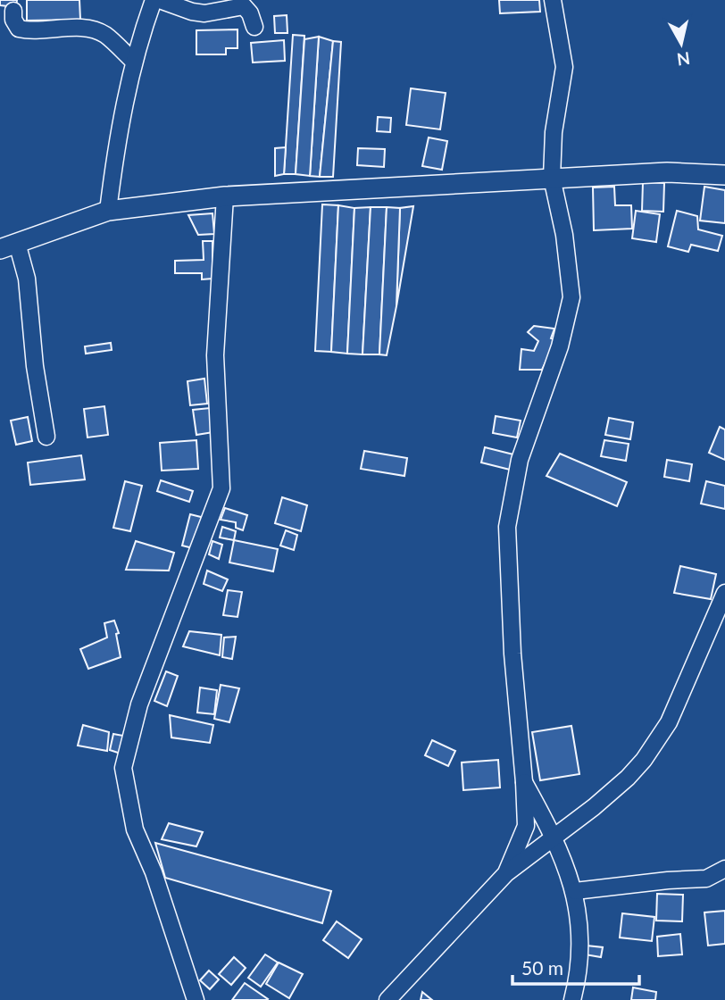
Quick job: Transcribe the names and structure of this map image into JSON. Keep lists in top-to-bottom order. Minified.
{"scale_bar":"50 m","north":"bottom"}
